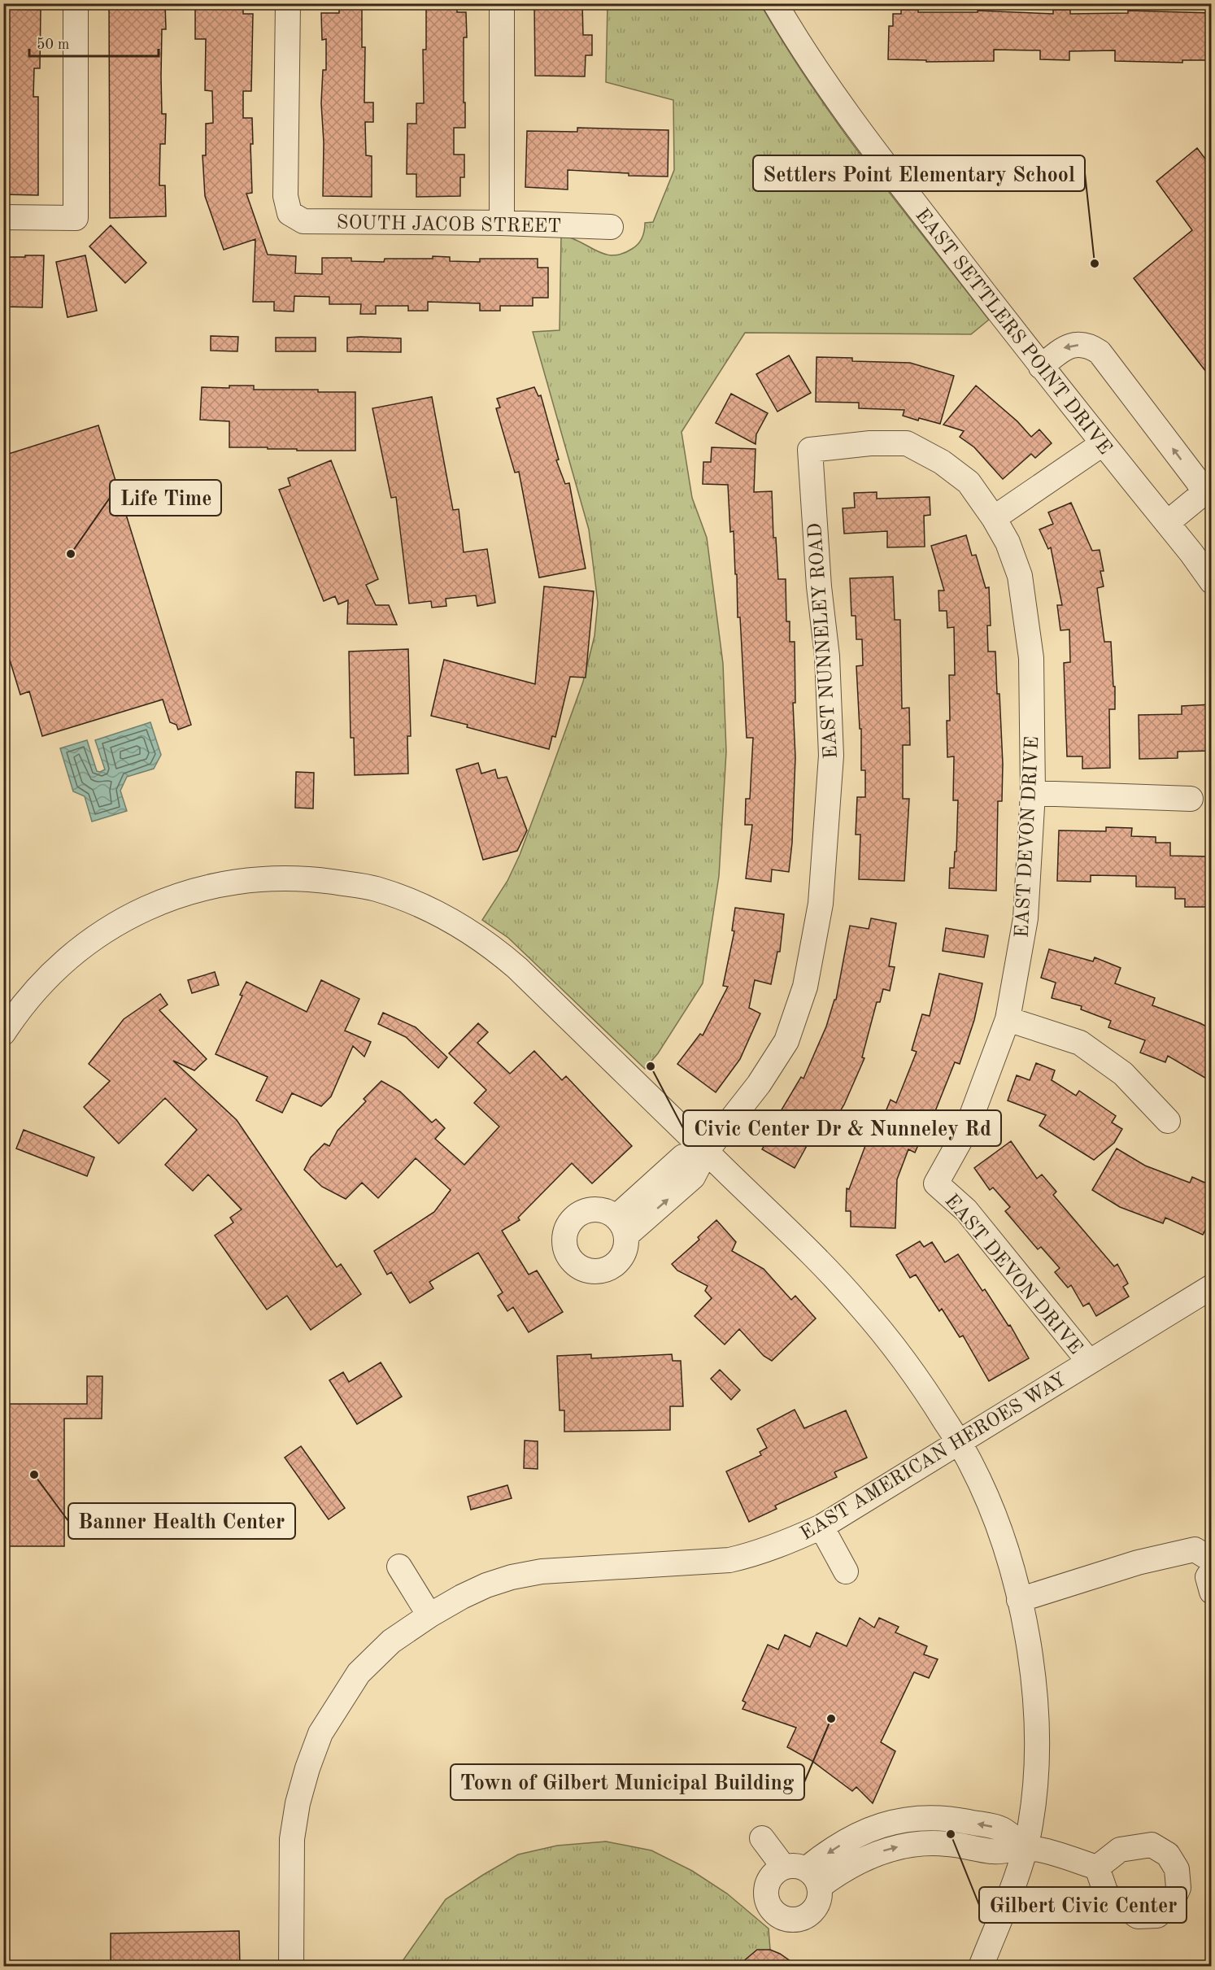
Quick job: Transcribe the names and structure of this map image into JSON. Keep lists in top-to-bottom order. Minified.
{"streets":{"street":["SOUTH JACOB STREET","EAST SETTLERS POINT DRIVE","EAST NUNNELEY ROAD","EAST DEVON DRIVE","EAST AMERICAN HEROES WAY"]},"crossings":[["EAST NUNNELEY ROAD","EAST DEVON DRIVE"],["EAST DEVON DRIVE","EAST AMERICAN HEROES WAY"]],"places":["Settlers Point Elementary School","Life Time","Civic Center Dr & Nunneley Rd","Banner Health Center","Town of Gilbert Municipal Building","Gilbert Civic Center"],"scale_bar":"50 m"}
